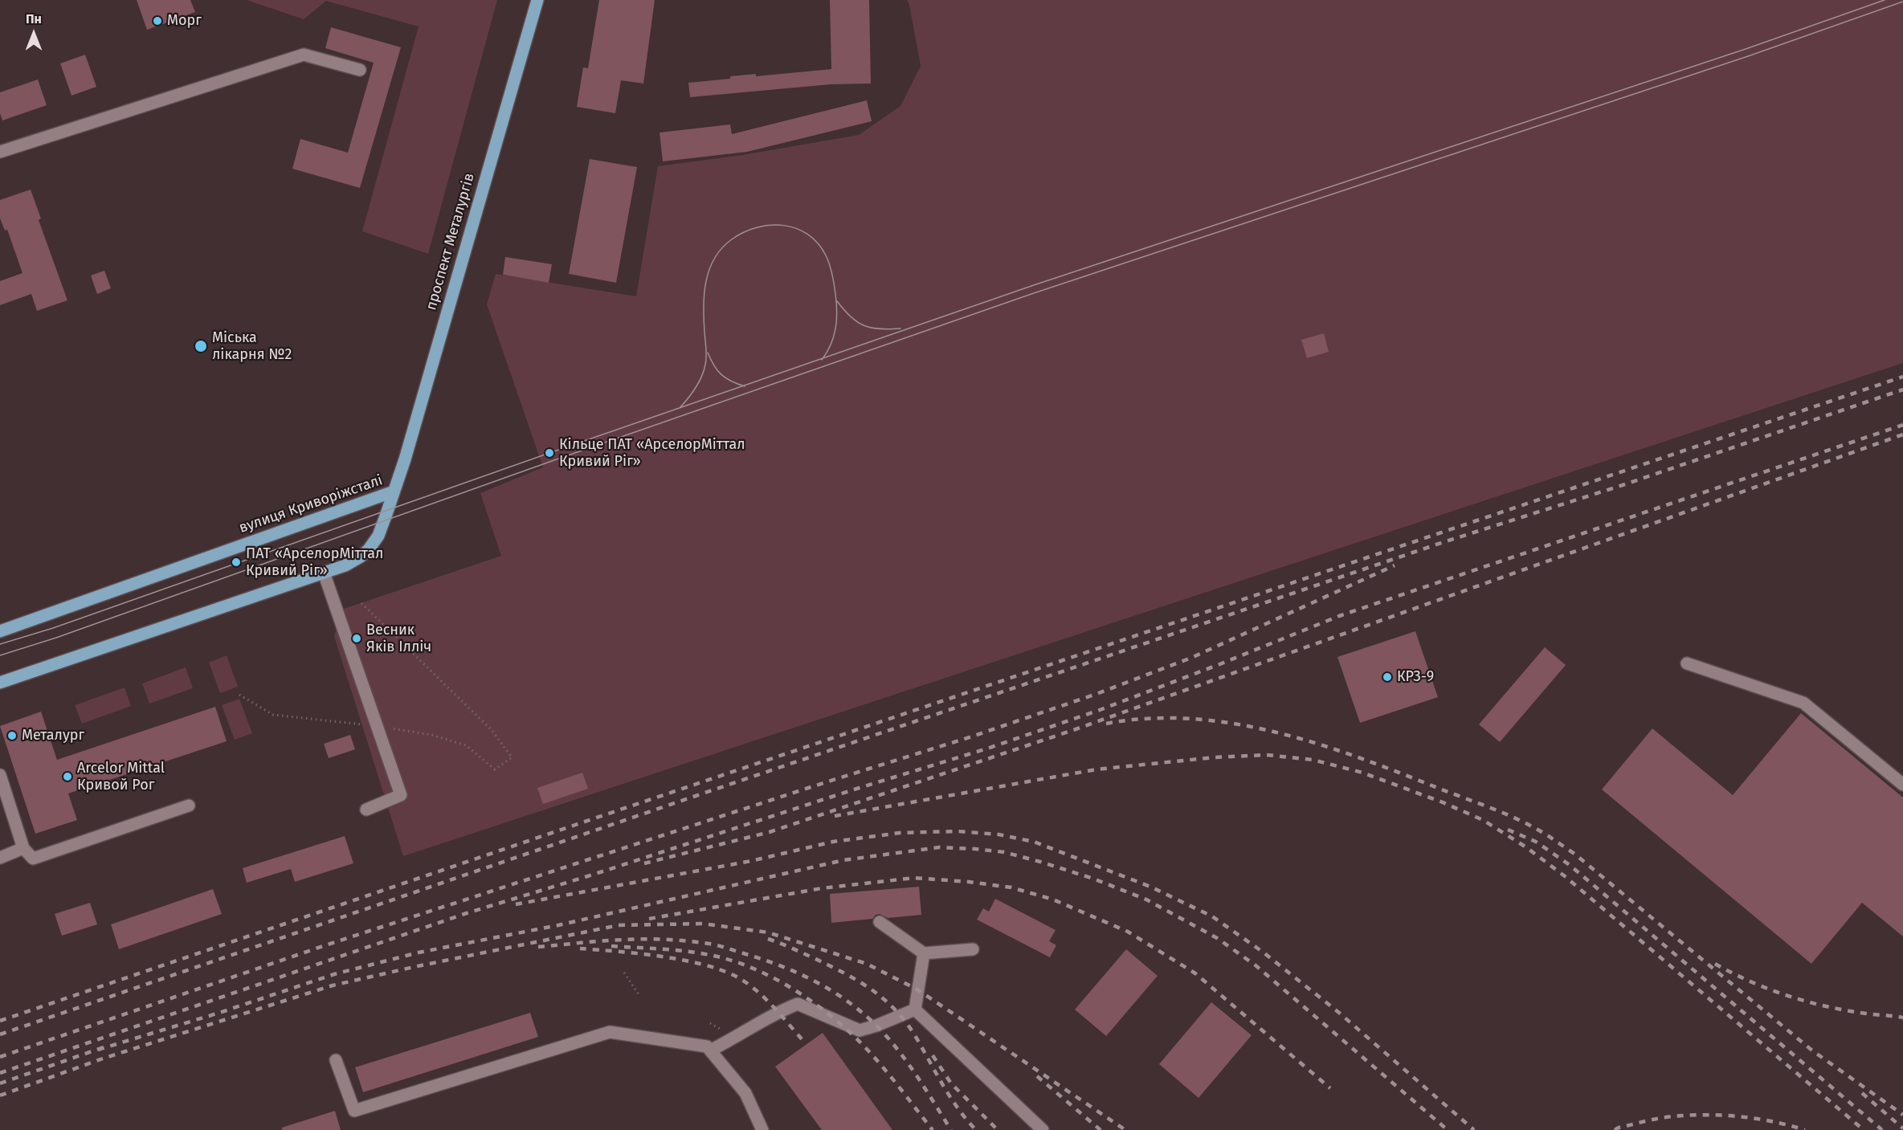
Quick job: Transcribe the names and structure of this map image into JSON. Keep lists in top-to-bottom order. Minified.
{"streets":{"main road":["проспект Металургів","вулиця Криворіжсталі"]},"crossings":[["проспект Металургів","вулиця Криворіжсталі"]],"places":["Морг","Міська лікарня №2","Кільце ПАТ «АрселорМіттал Кривий Ріг»","ПАТ «АрселорМіттал Кривий Ріг»","Весник Яків Ілліч","КРЗ-9","Металург","Arcelor Mittal Кривой Рог"],"north":"top"}
